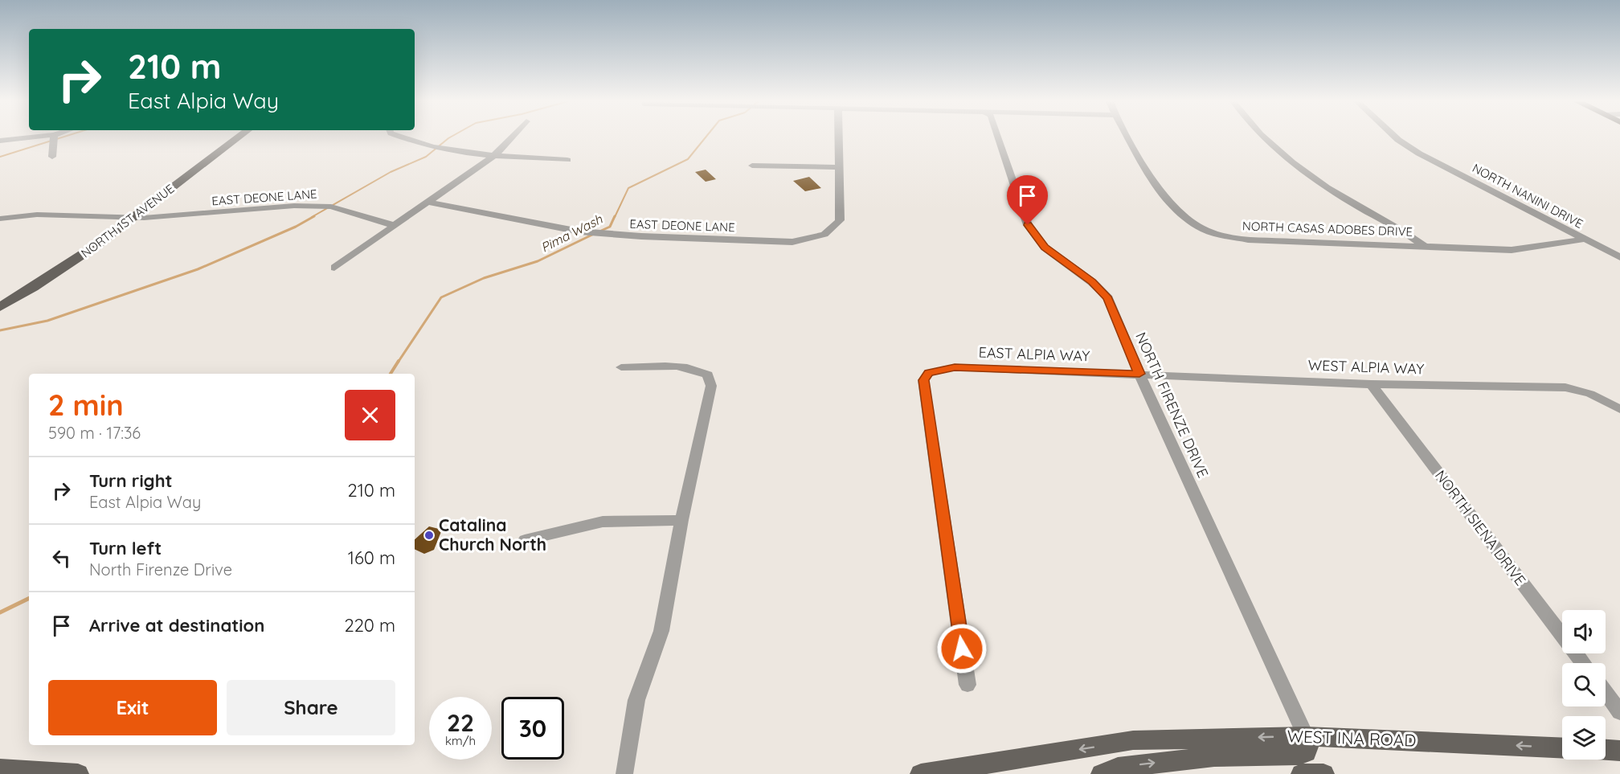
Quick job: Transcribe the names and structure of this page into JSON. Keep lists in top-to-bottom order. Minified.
{"streets":{"main road":["NORTH 1ST AVENUE","WEST INA ROAD"],"street":["NORTH NANINI DRIVE","EAST DEONE LANE","NORTH CASAS ADOBES DRIVE","EAST ALPIA WAY","WEST ALPIA WAY","NORTH FIRENZE DRIVE","NORTH SIENA DRIVE"]},"crossings":[["NORTH NANINI DRIVE","NORTH CASAS ADOBES DRIVE"],["EAST DEONE LANE","NORTH 1ST AVENUE"],["EAST ALPIA WAY","WEST ALPIA WAY"],["EAST ALPIA WAY","NORTH FIRENZE DRIVE"],["WEST ALPIA WAY","NORTH FIRENZE DRIVE"],["WEST ALPIA WAY","NORTH SIENA DRIVE"],["NORTH FIRENZE DRIVE","WEST INA ROAD"]],"water":["Pima Wash"],"places":["Catalina Church North"],"page":{"turn":["210 m","East Alpia Way"],"heading":["2 min","590 m · 17:36"],"list":[{"name":"Turn right","note":"East Alpia Way","value":"210 m"},{"name":"Turn left","note":"North Firenze Drive","value":"160 m"},{"name":"Arrive at destination","value":"220 m"}],"buttons":["Exit","Share"],"speed":"22 km/h","limit":"30"}}
